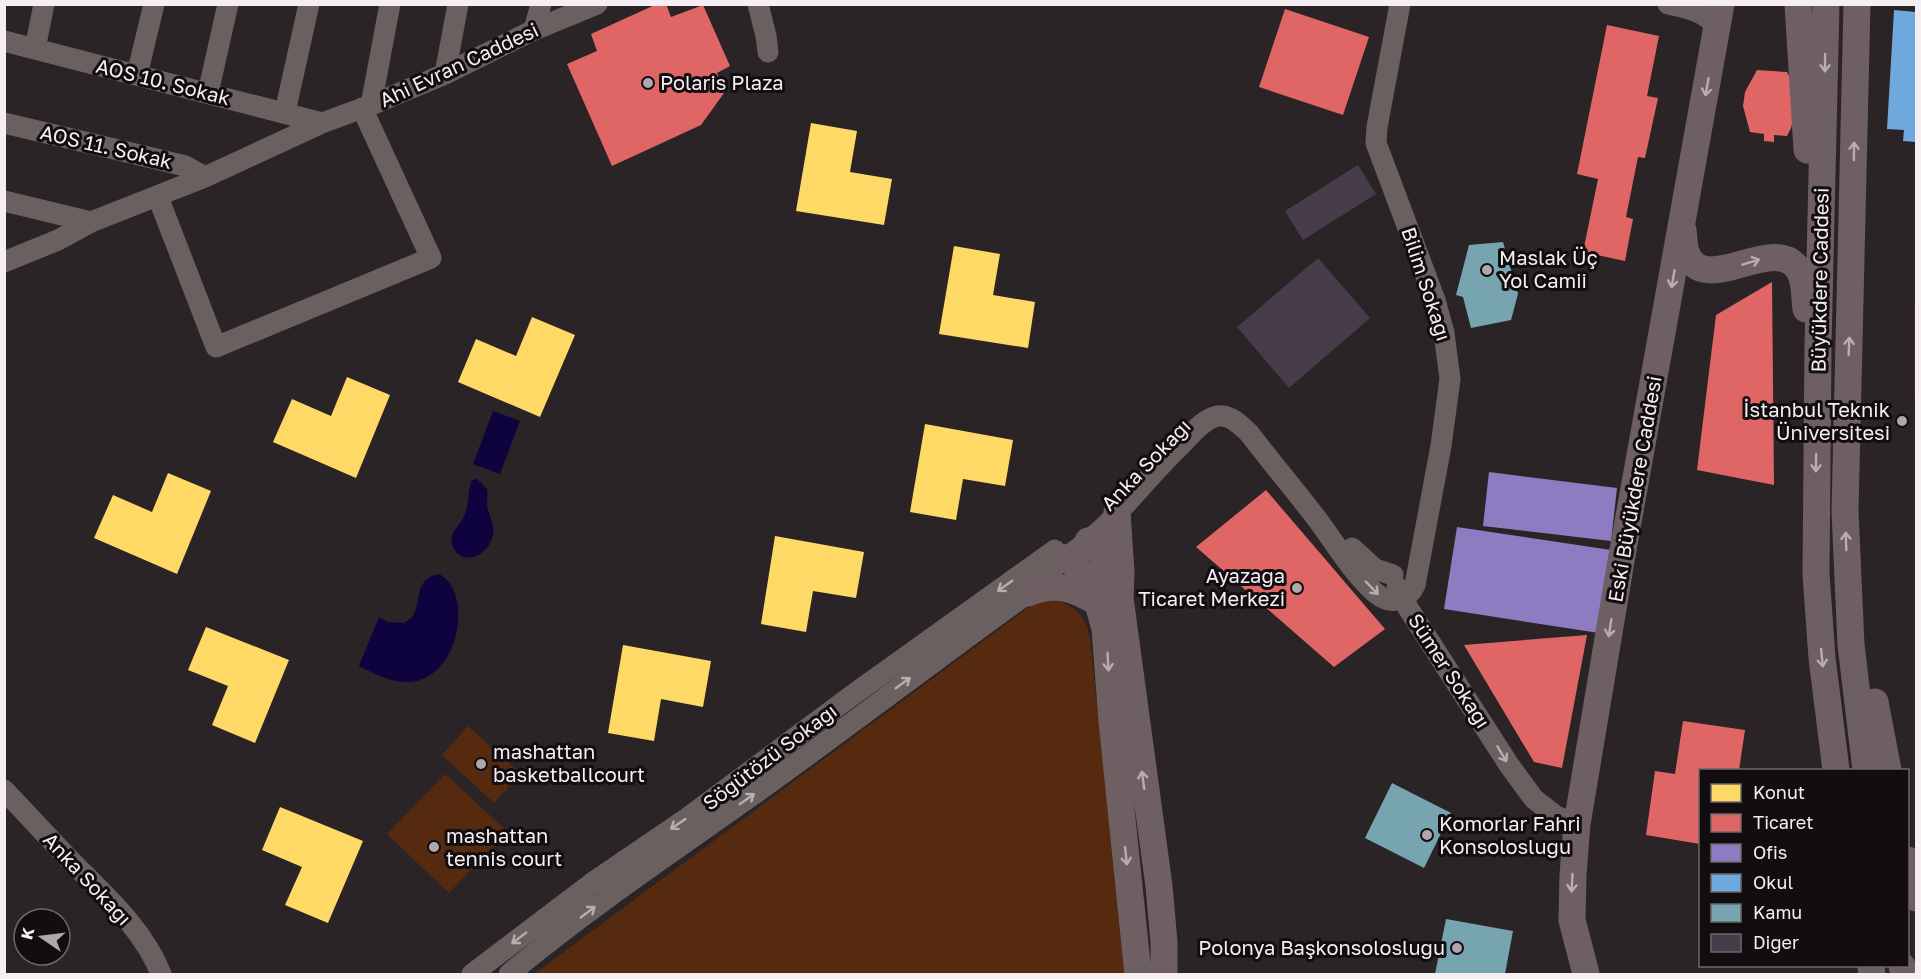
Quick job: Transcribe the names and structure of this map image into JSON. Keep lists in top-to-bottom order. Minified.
{"streets":{"main road":["Büyükdere Caddesi","Eski Büyükdere Caddesi"],"street":["Ahi Evran Caddesi","AOS 10. Sokak","AOS 11. Sokak","Bilim Sokağı","Anka Sokağı","Sümer Sokağı","Söğütözü Sokağı"]},"crossings":[["Ahi Evran Caddesi","AOS 10. Sokak"],["Ahi Evran Caddesi","AOS 11. Sokak"],["Bilim Sokağı","Sümer Sokağı"],["Anka Sokağı","Sümer Sokağı"],["Anka Sokağı","Söğütözü Sokağı"],["Eski Büyükdere Caddesi","Sümer Sokağı"]],"one_way":["Eski Büyükdere Caddesi"],"places":["Polaris Plaza","Maslak Üç Yol Camii","İstanbul Teknik Üniversitesi","Ayazağa Ticaret Merkezi","mashattan basketballcourt","Komorlar Fahri Konsolosluğu","mashattan tennis court","Polonya Başkonsolosluğu"],"legend":["Konut","Ticaret","Ofis","Okul","Kamu","Diğer"],"north":"left"}
